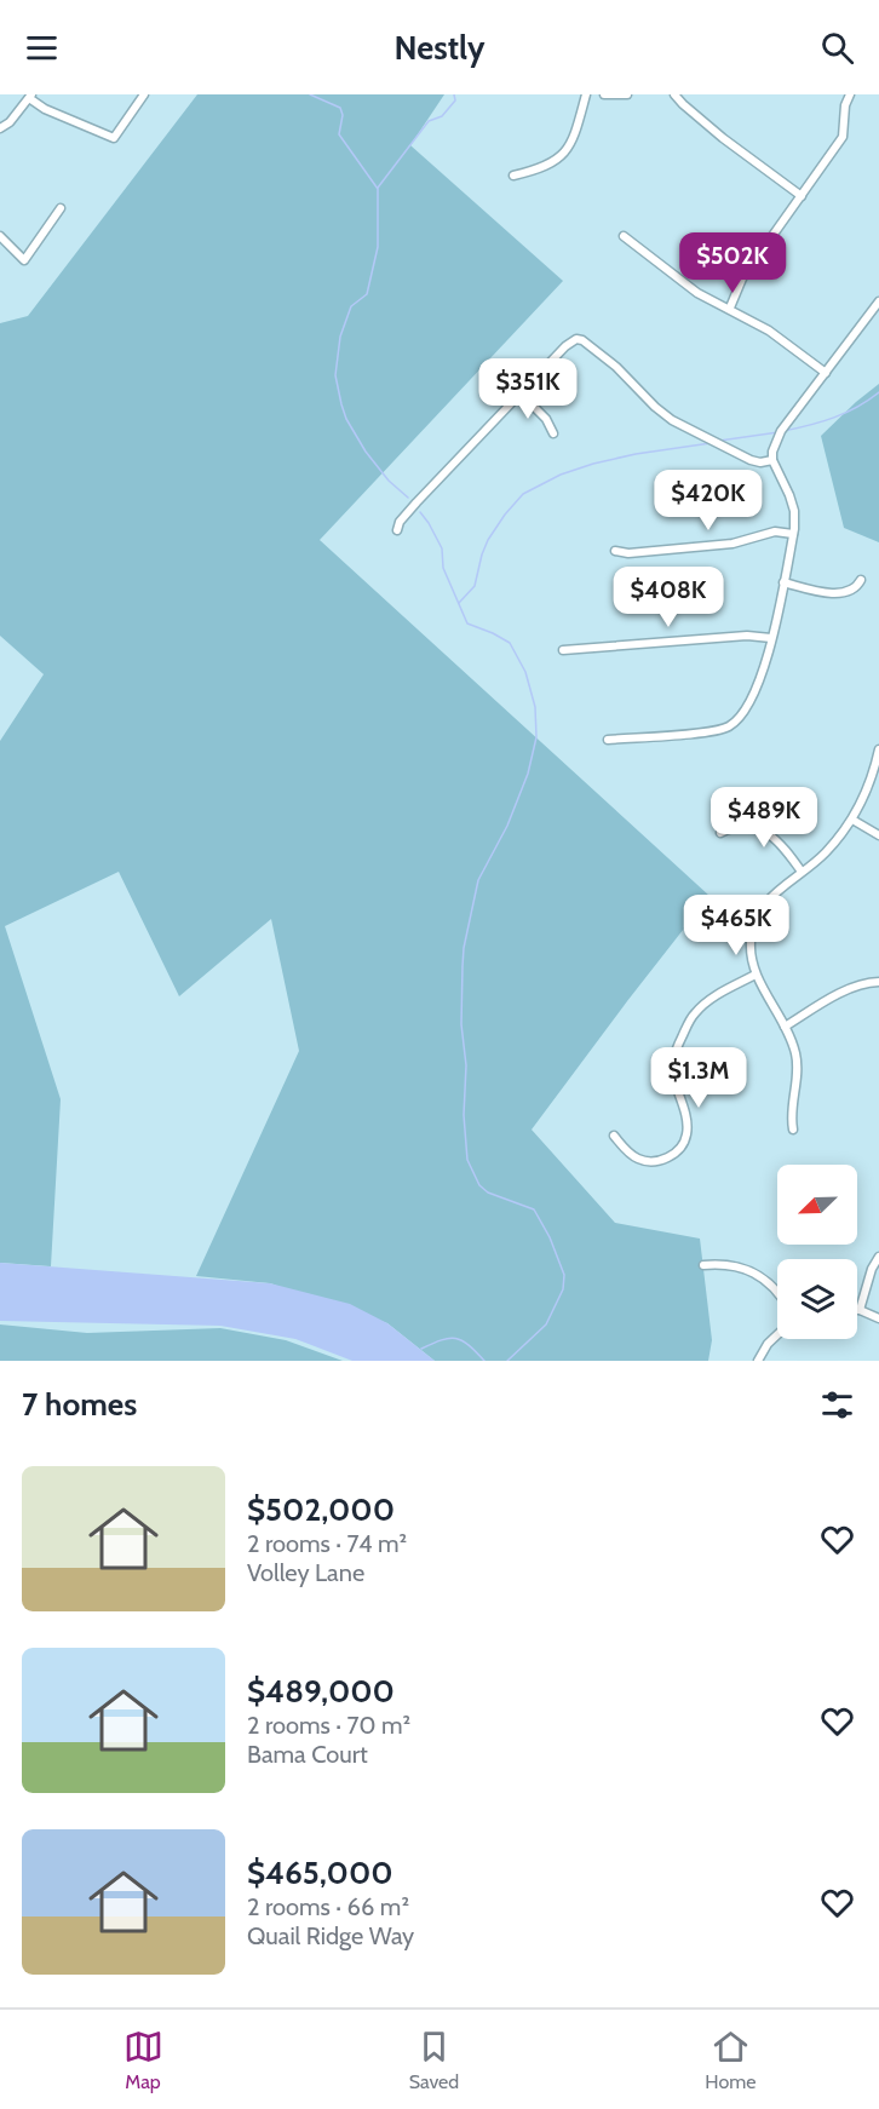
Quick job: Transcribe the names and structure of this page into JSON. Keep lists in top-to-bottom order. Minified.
{"north":"bottom left","page":{"header":"Nestly","price":["$502K","$351K","$420K","$408K","$489K","$465K","$1.3M"],"heading":"7 homes","list":[{"name":"$502,000","note":"2 rooms · 74 m² · Volley Lane"},{"name":"$489,000","note":"2 rooms · 70 m² · Bama Court"},{"name":"$465,000","note":"2 rooms · 66 m² · Quail Ridge Way"}],"tabs":["Map","Saved","Home"]}}
